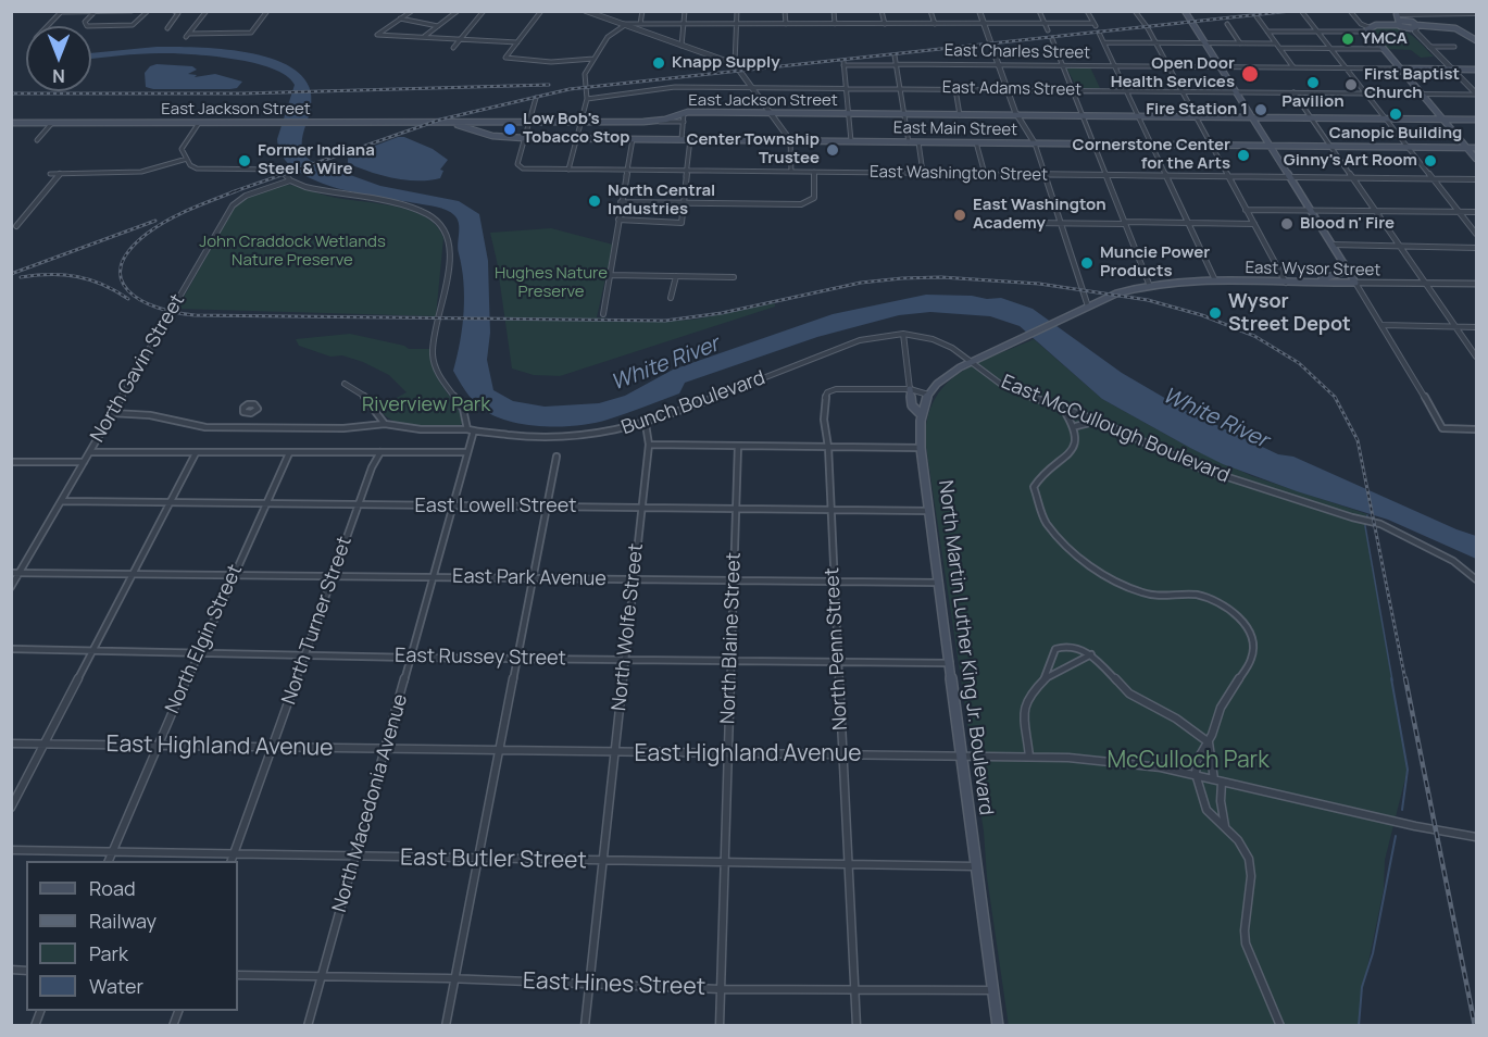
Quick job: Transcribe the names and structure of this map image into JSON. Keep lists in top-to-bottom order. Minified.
{"streets":{"main road":["East Charles Street","East Jackson Street","East Main Street","East Wysor Street","North Martin Luther King Jr. Boulevard"],"street":["East Adams Street","East Washington Street","North Gavin Street","Bunch Boulevard","East McCullough Boulevard","East Lowell Street","East Park Avenue","North Turner Street","North Wolfe Street","North Blaine Street","North Elgin Street","North Penn Street","East Russey Street","East Highland Avenue","North Macedonia Avenue","East Butler Street","East Hines Street"]},"crossings":[["East Charles Street","East Adams Street"],["East Jackson Street","East Main Street"],["East Main Street","East Washington Street"],["East Wysor Street","North Martin Luther King Jr. Boulevard"],["North Gavin Street","Bunch Boulevard"],["North Gavin Street","East Lowell Street"],["North Gavin Street","East Park Avenue"],["Bunch Boulevard","East McCullough Boulevard"],["Bunch Boulevard","North Wolfe Street"],["Bunch Boulevard","North Martin Luther King Jr. Boulevard"],["Bunch Boulevard","North Macedonia Avenue"],["East McCullough Boulevard","North Martin Luther King Jr. Boulevard"],["East Lowell Street","North Turner Street"],["East Lowell Street","North Wolfe Street"],["East Lowell Street","North Blaine Street"],["East Lowell Street","North Elgin Street"],["East Lowell Street","North Martin Luther King Jr. Boulevard"],["East Lowell Street","North Penn Street"],["East Lowell Street","North Macedonia Avenue"],["East Park Avenue","North Turner Street"],["East Park Avenue","North Wolfe Street"],["East Park Avenue","North Blaine Street"],["East Park Avenue","North Elgin Street"],["East Park Avenue","North Martin Luther King Jr. Boulevard"],["East Park Avenue","North Penn Street"],["East Park Avenue","North Macedonia Avenue"],["North Turner Street","East Russey Street"],["North Turner Street","East Highland Avenue"],["North Turner Street","East Butler Street"],["North Wolfe Street","East Russey Street"],["North Wolfe Street","East Highland Avenue"],["North Wolfe Street","East Butler Street"],["North Wolfe Street","East Hines Street"],["North Blaine Street","East Russey Street"],["North Blaine Street","East Highland Avenue"],["North Blaine Street","East Butler Street"],["North Blaine Street","East Hines Street"],["North Elgin Street","East Russey Street"],["North Elgin Street","East Highland Avenue"],["North Elgin Street","East Butler Street"],["North Martin Luther King Jr. Boulevard","East Russey Street"],["North Martin Luther King Jr. Boulevard","East Highland Avenue"],["North Martin Luther King Jr. Boulevard","East Butler Street"],["North Martin Luther King Jr. Boulevard","East Hines Street"],["North Penn Street","East Russey Street"],["North Penn Street","East Highland Avenue"],["North Penn Street","East Butler Street"],["North Penn Street","East Hines Street"],["East Russey Street","North Macedonia Avenue"],["East Highland Avenue","North Macedonia Avenue"],["North Macedonia Avenue","East Butler Street"],["North Macedonia Avenue","East Hines Street"]],"water":["White River"],"parks":["John Craddock Wetlands Nature Preserve","Hughes Nature Preserve","Riverview Park","McCulloch Park"],"places":["YMCA","Knapp Supply","Open Door Health Services","Pavilion","First Baptist Church","Fire Station 1","Canopic Building","Low Bob's Tobacco Stop","Center Township Trustee","Cornerstone Center for the Arts","Former Indiana Steel & Wire","Ginny's Art Room","North Central Industries","East Washington Academy","Blood n' Fire","Muncie Power Products","Wysor Street Depot"],"legend":["Road","Railway","Park","Water"],"north":"bottom"}
